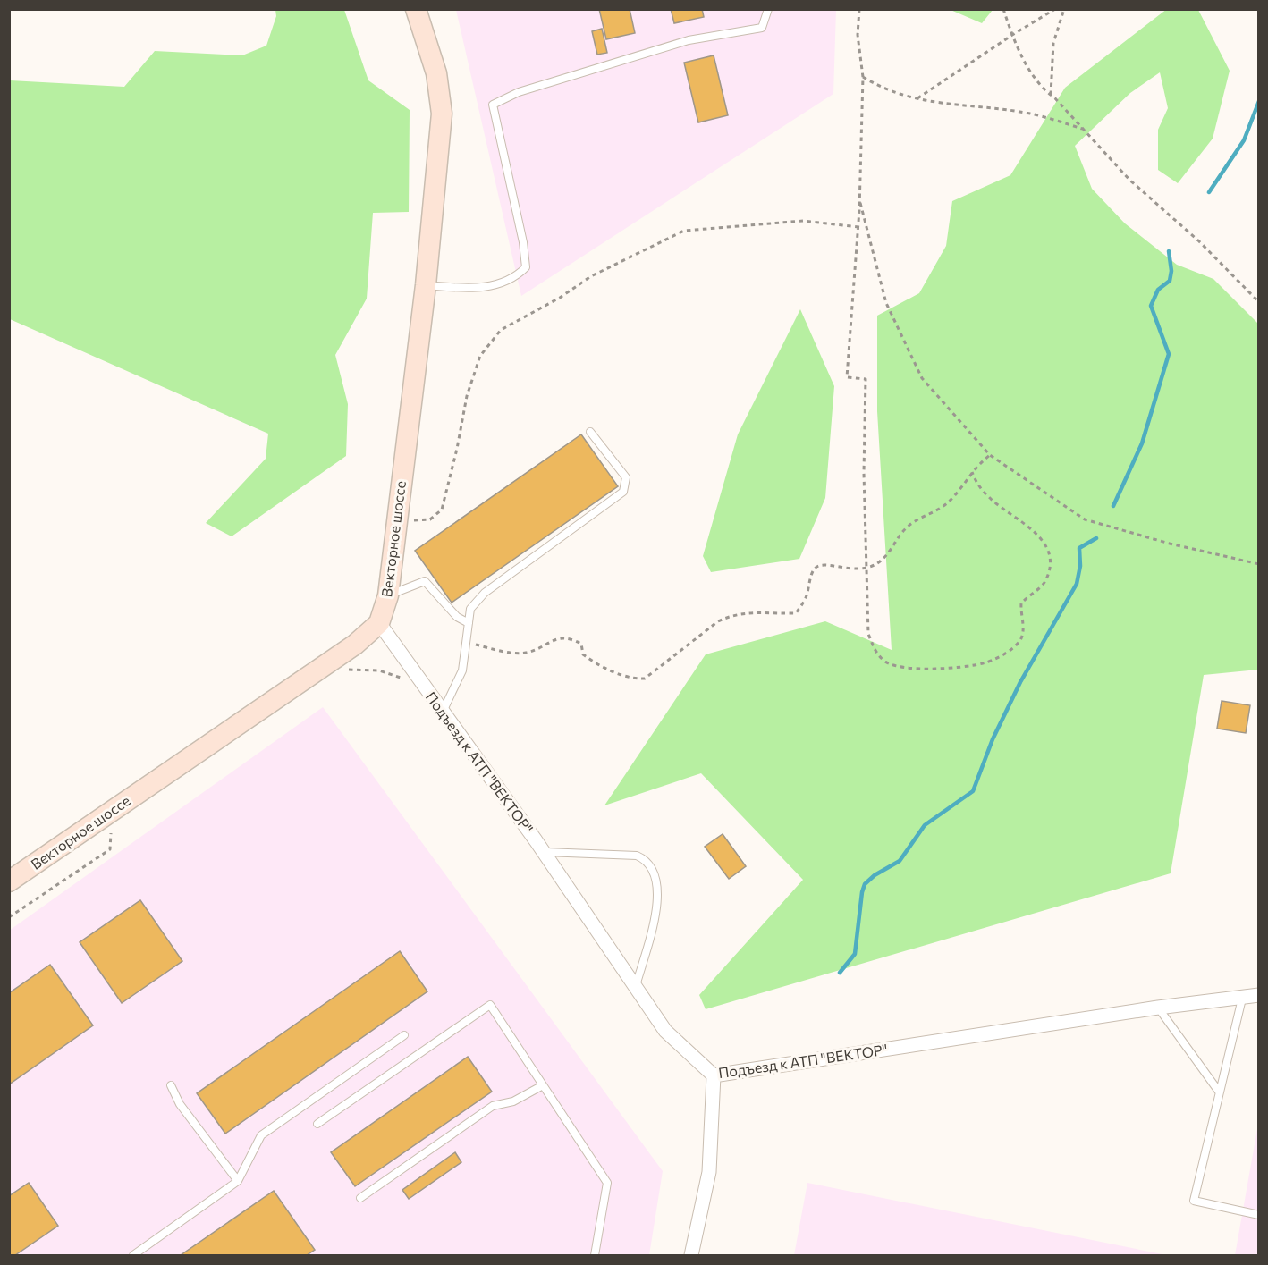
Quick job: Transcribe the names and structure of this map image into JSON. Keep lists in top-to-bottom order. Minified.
{"streets":{"main road":["Векторное шоссе"],"street":["Подъезд к АТП \"ВЕКТОР\""]},"crossings":[["Векторное шоссе","Подъезд к АТП \"ВЕКТОР\""]]}
